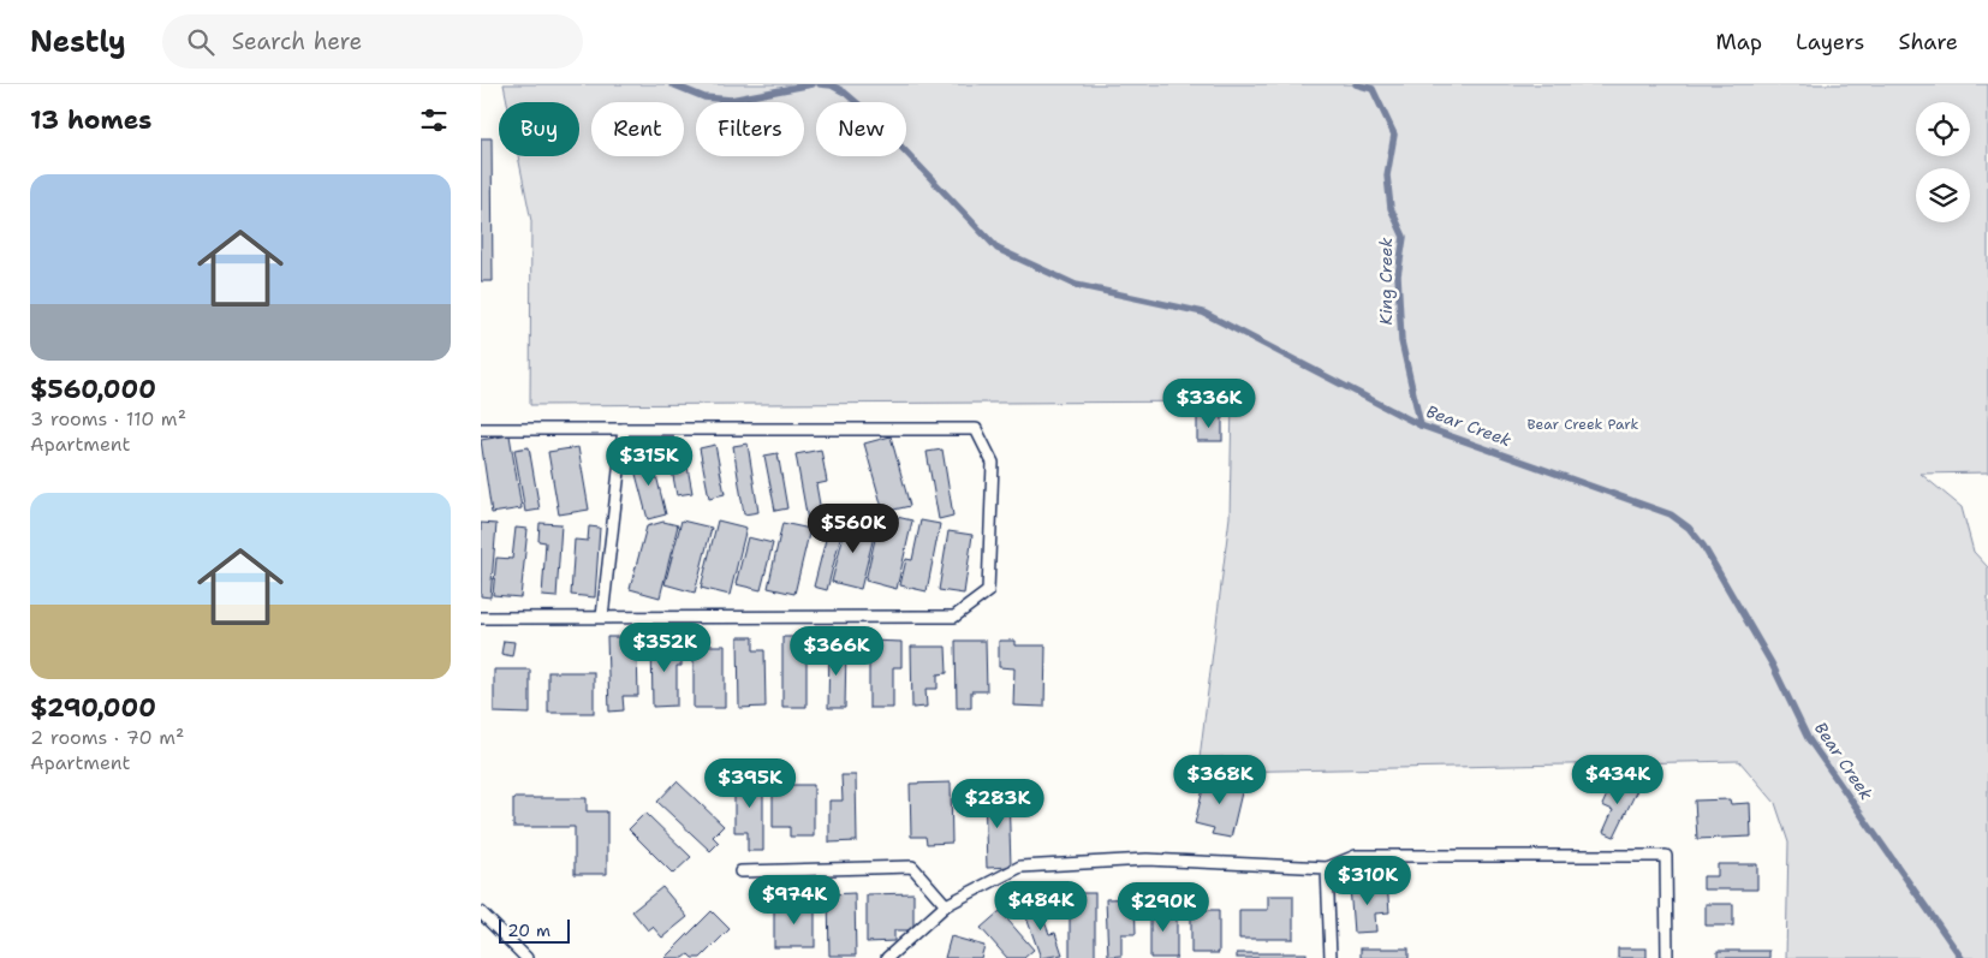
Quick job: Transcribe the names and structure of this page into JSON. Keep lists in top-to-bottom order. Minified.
{"water":["King Creek","Bear Creek"],"parks":["Bear Creek Park"],"scale_bar":"20 m","page":{"header":"Nestly","search":"Search here","nav":["Map","Layers","Share"],"heading":"13 homes","chip":["Buy","Rent","Filters","New"],"list":[{"name":"$560,000","note":"3 rooms · 110 m² · Apartment"},{"name":"$290,000","note":"2 rooms · 70 m² · Apartment"}],"price":["$336K","$315K","$560K","$352K","$366K","$368K","$434K","$395K","$283K","$310K","$974K","$484K","$290K"],"scale":"20 m"}}
